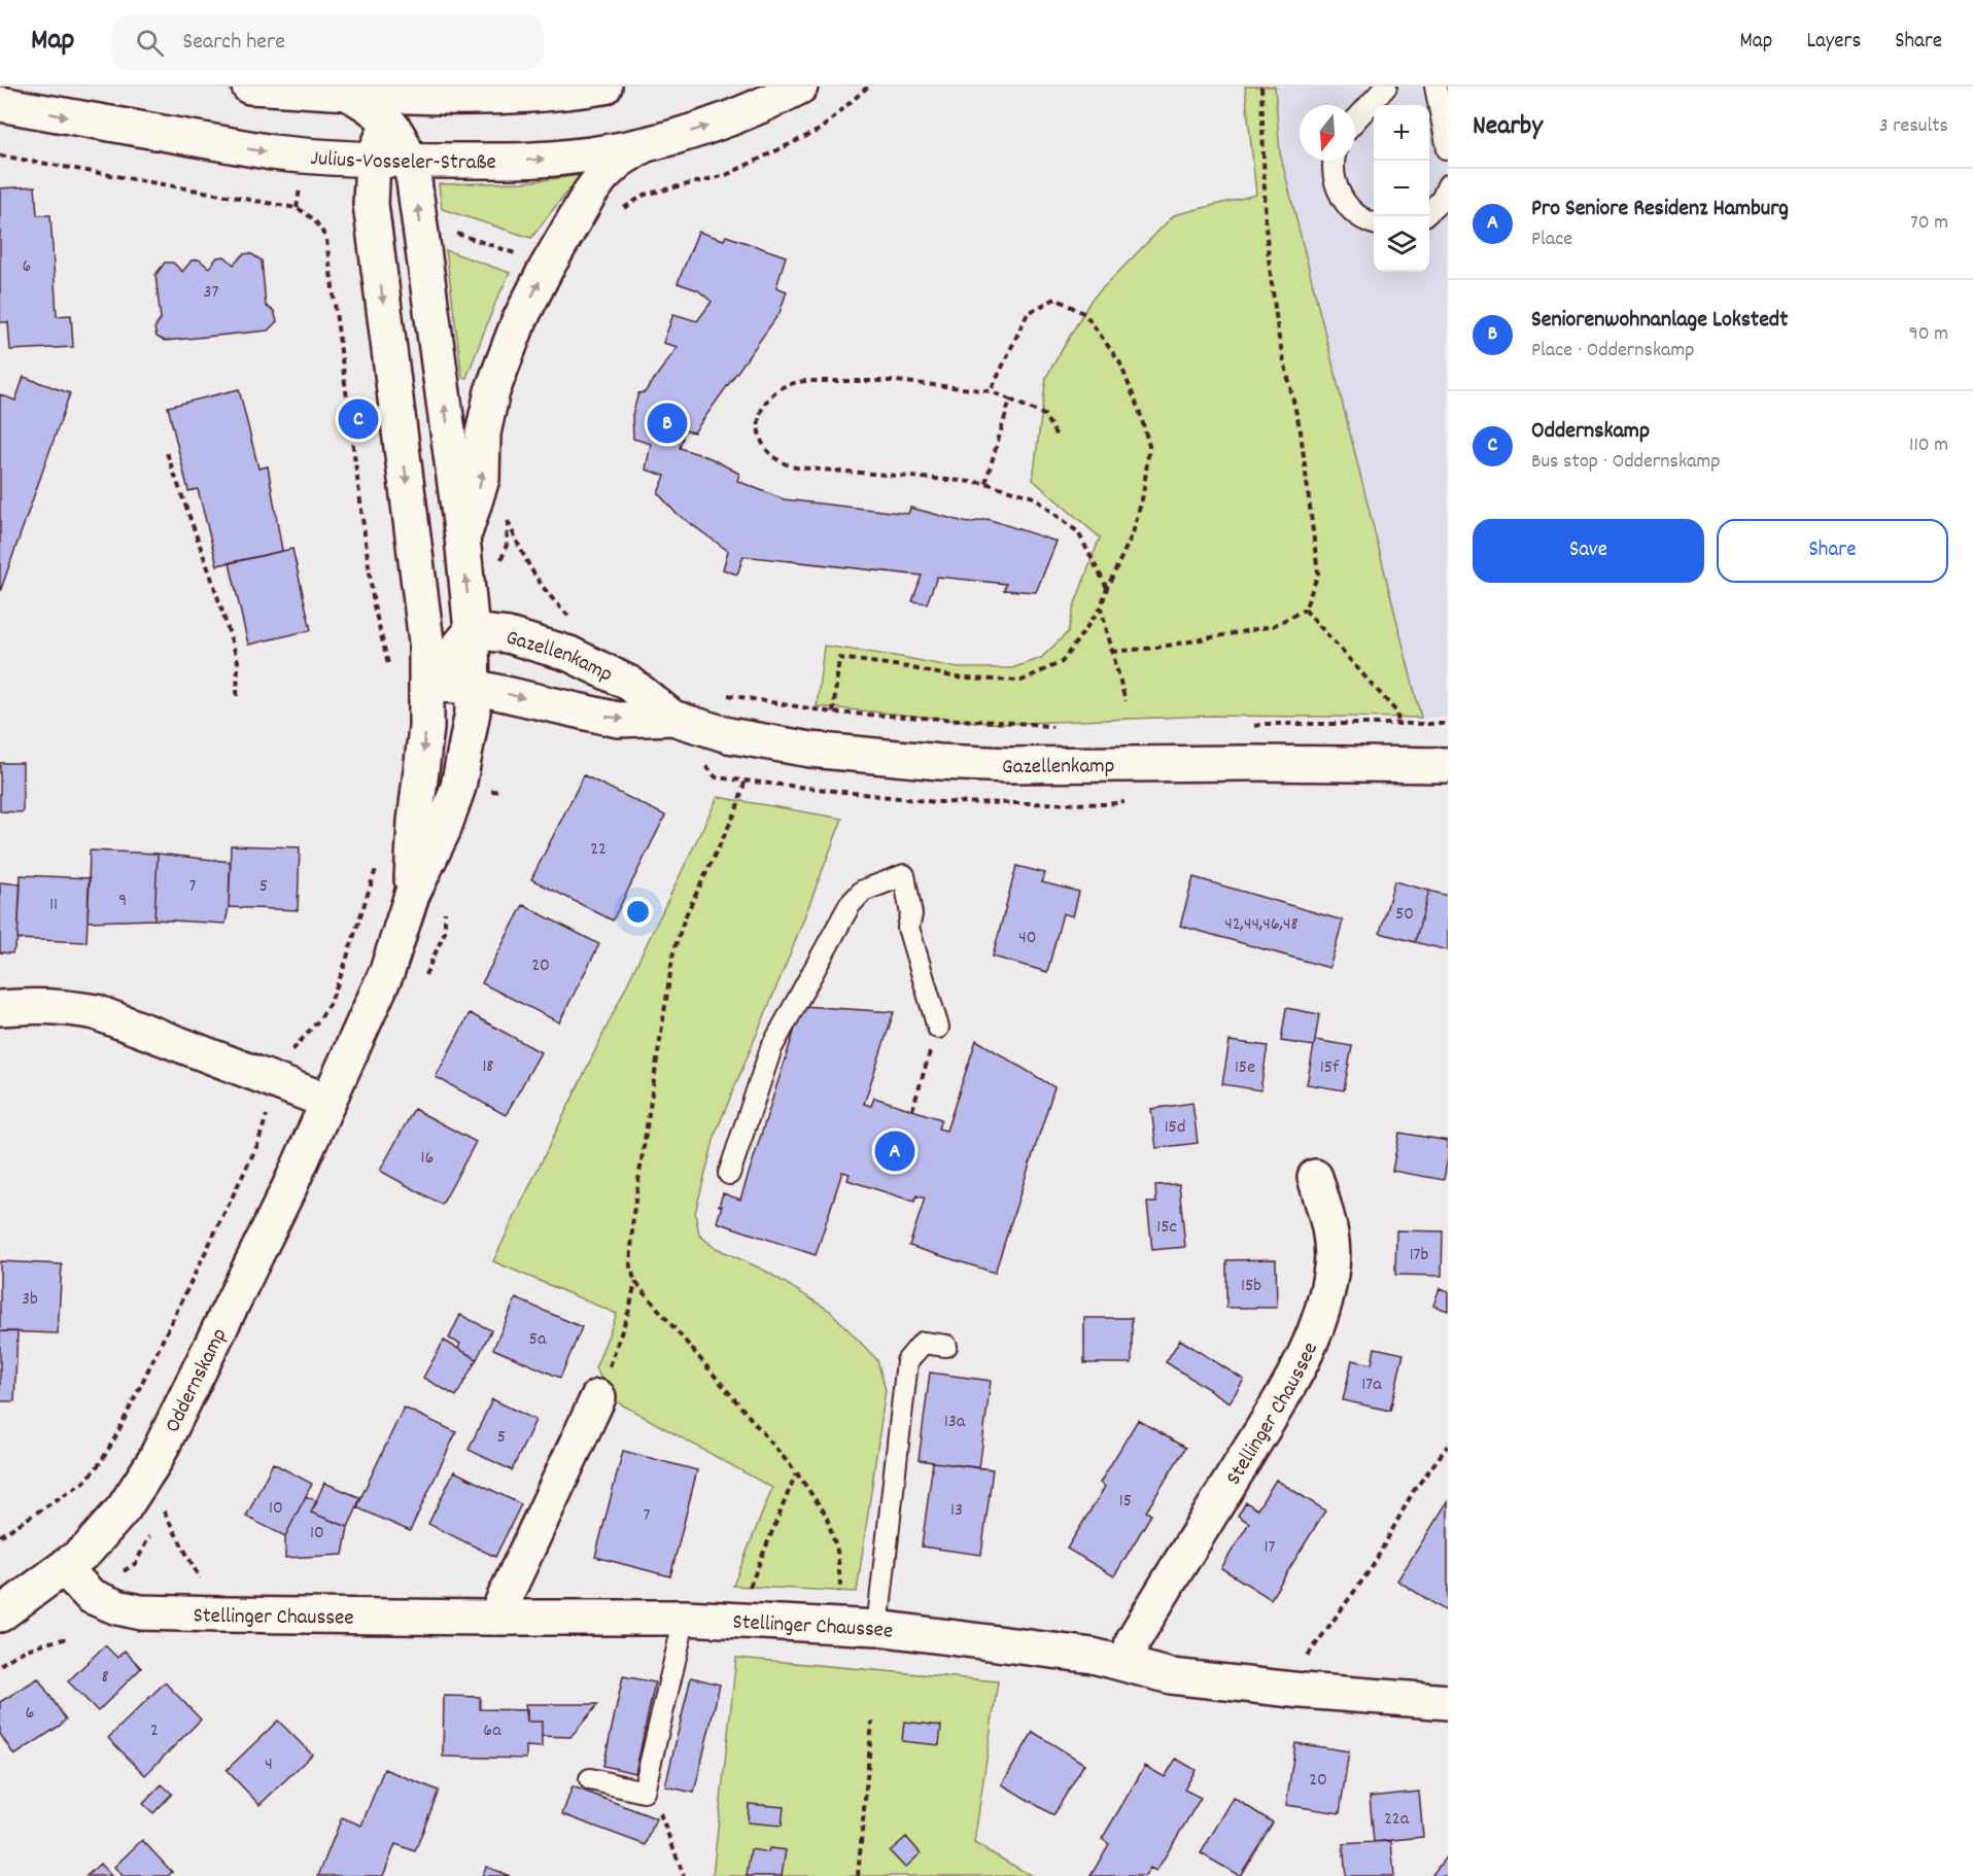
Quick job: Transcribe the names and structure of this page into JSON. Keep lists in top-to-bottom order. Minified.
{"streets":{"main road":["Julius-Vosseler-Straße","Gazellenkamp","Oddernskamp","Stellinger Chaussee"]},"crossings":[["Julius-Vosseler-Straße","Oddernskamp"],["Gazellenkamp","Oddernskamp"],["Oddernskamp","Stellinger Chaussee"]],"house_numbers":["6","37","22","7","5","9","11","50","42,44,46,48","40","20","18","15e","15f","15d","16","15c","17b","15b","3b","5a","17a","13a","5","15","10","13","7","10","17","8","6","2","6a","4","20","22a"],"north":"bottom","page":{"header":"Map","search":"Search here","nav":["Map","Layers","Share"],"heading":["Nearby","3 results"],"map_buttons":["+","−"],"list":[{"mark":"A","name":"Pro Seniore Residenz Hamburg","note":"Place","value":"70 m"},{"mark":"B","name":"Seniorenwohnanlage Lokstedt","note":"Place · Oddernskamp","value":"90 m"},{"mark":"C","name":"Oddernskamp","note":"Bus stop · Oddernskamp","value":"110 m"}],"pins":["C","B","A"],"buttons":["Save","Share"]}}
